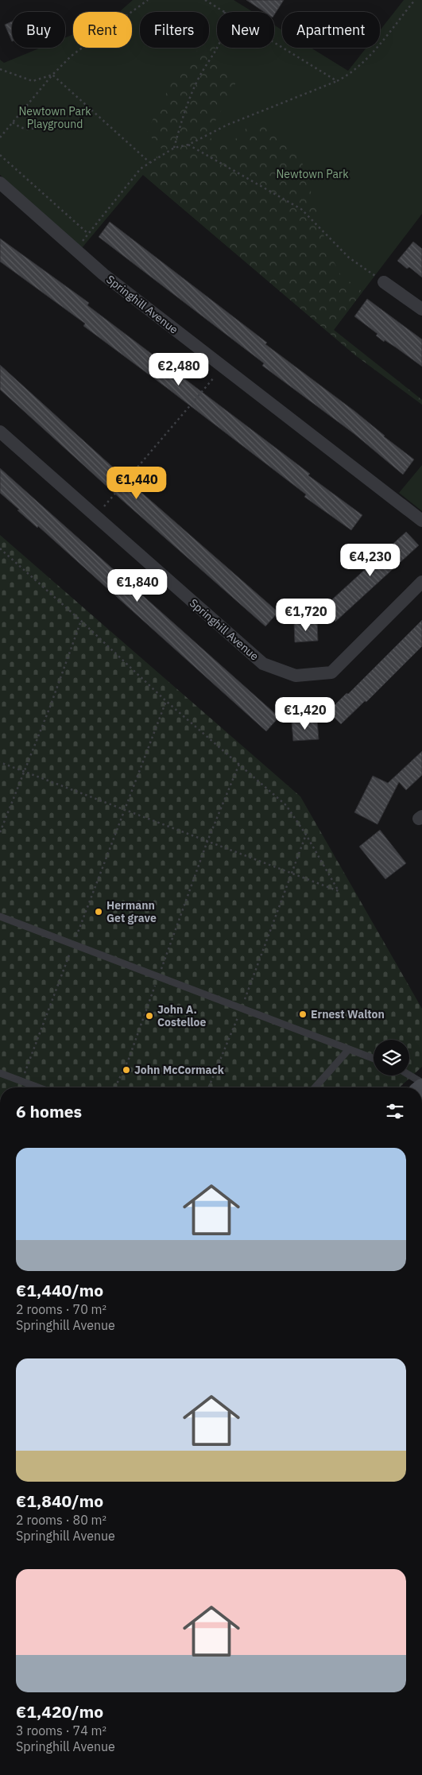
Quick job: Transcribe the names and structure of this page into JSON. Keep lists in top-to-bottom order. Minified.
{"streets":{"street":["Springhill Avenue"]},"parks":["Newtown Park Playground","Newtown Park"],"places":["Hermann Get grave","Ernest Walton","John A. Costelloe","John McCormack"],"page":{"chip":["Buy","Rent","Filters","New","Apartment"],"price":["€2,480","€1,440","€4,230","€1,840","€1,720","€1,420"],"heading":"6 homes","list":[{"name":"€1,440/mo","note":"2 rooms · 70 m² · Springhill Avenue"},{"name":"€1,840/mo","note":"2 rooms · 80 m² · Springhill Avenue"},{"name":"€1,420/mo","note":"3 rooms · 74 m² · Springhill Avenue"}]}}
